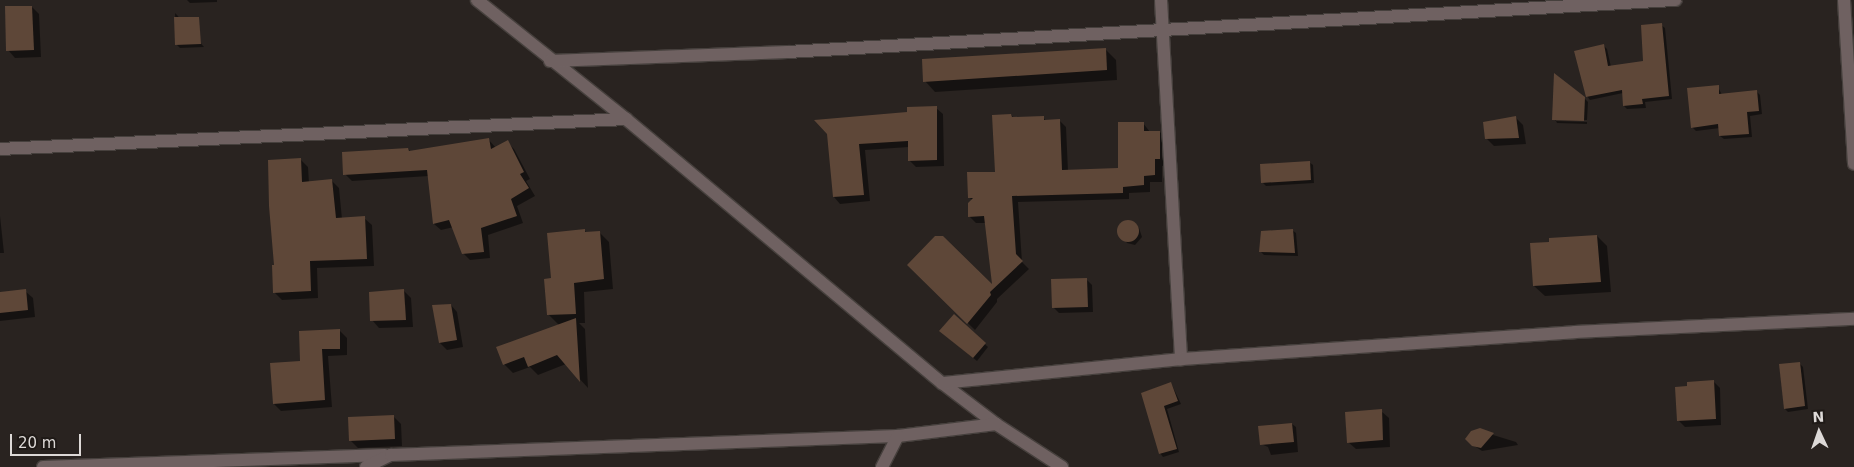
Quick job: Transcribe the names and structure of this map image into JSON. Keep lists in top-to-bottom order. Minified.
{"scale_bar":"20 m","north":"top"}
